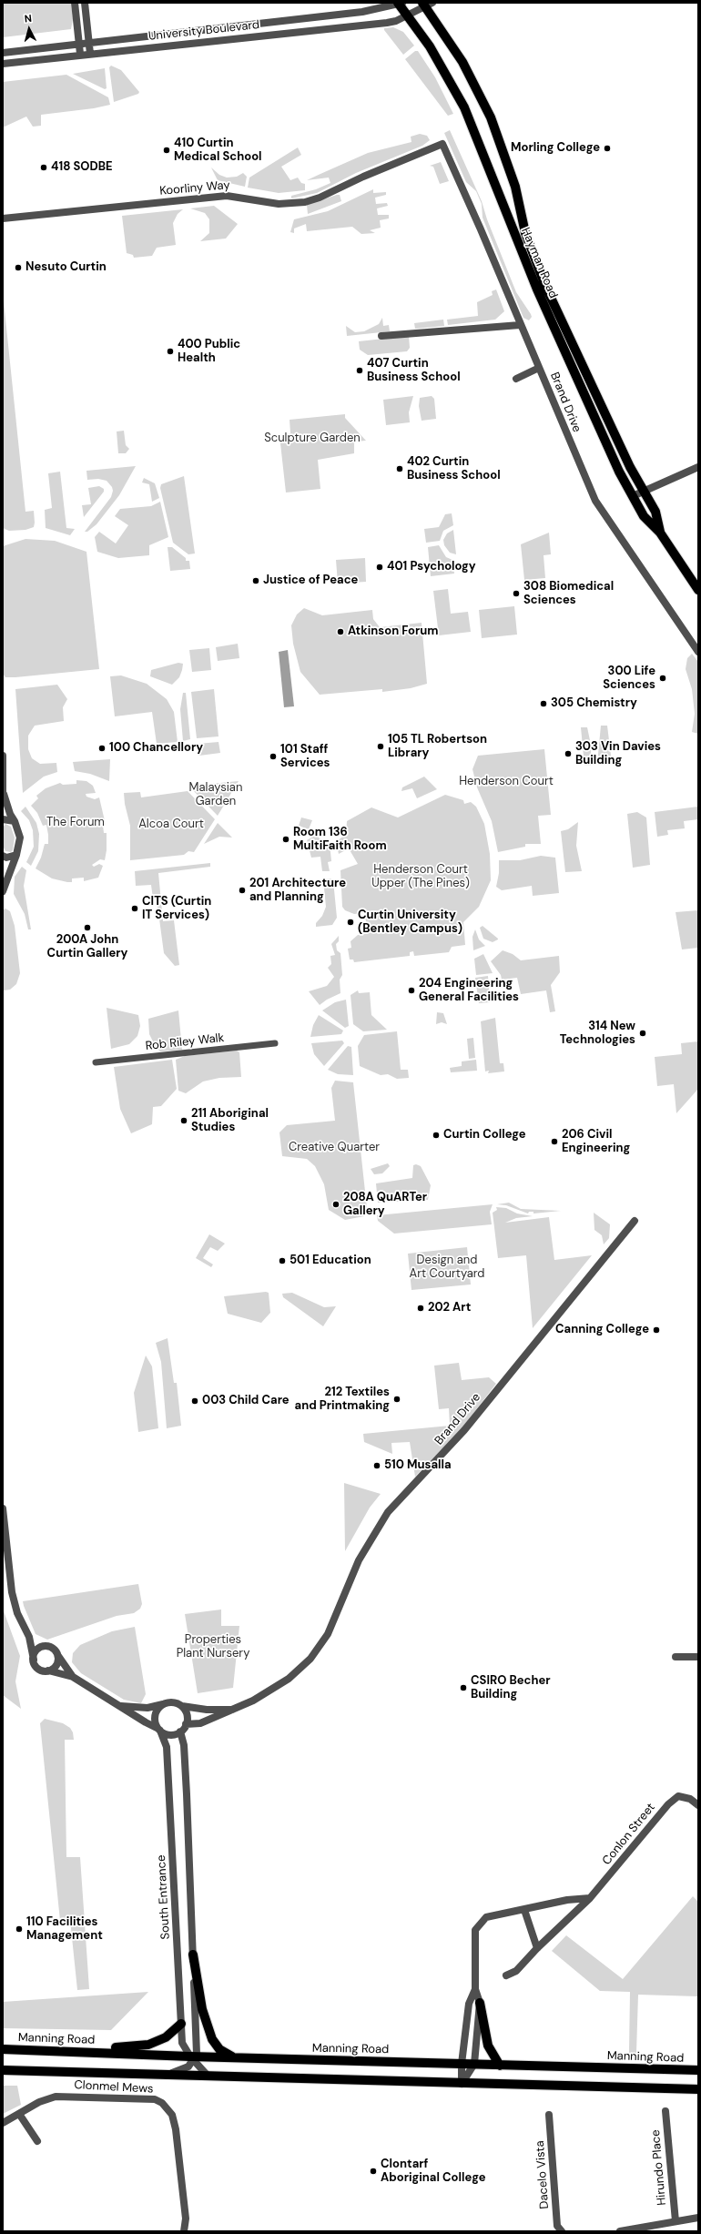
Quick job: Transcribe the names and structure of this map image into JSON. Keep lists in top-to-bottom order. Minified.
{"streets":{"main road":["Hayman Road","Manning Road"],"street":["University Boulevard","Koorliny Way","Brand Drive","Rob Riley Walk","Conlon Street","South Entrance","Clonmel Mews","Hirundo Place","Dacelo Vista"]},"crossings":[["University Boulevard","Hayman Road"],["Koorliny Way","Brand Drive"],["Brand Drive","South Entrance"],["South Entrance","Manning Road"]],"parks":["Sculpture Garden","Henderson Court","Malaysian Garden","The Forum","Alcoa Court","Henderson Court Upper (The Pines)","Creative Quarter","Design and Art Courtyard","Properties Plant Nursery"],"places":["Morling College","410 Curtin Medical School","418 SODBE","Nesuto Curtin","400 Public Health","407 Curtin Business School","402 Curtin Business School","401 Psychology","Justice of Peace","308 Biomedical Sciences","Atkinson Forum","300 Life Sciences","305 Chemistry","105 TL Robertson Library","100 Chancellory","303 Vin Davies Building","101 Staff Services","Room 136 MultiFaith Room","201 Architecture and Planning","CITS (Curtin IT Services)","Curtin University (Bentley Campus)","200A John Curtin Gallery","204 Engineering General Facilities","314 New Technologies","211 Aboriginal Studies","Curtin College","206 Civil Engineering","208A QuARTer Gallery","501 Education","202 Art","Canning College","212 Textiles and Printmaking","003 Child Care","510 Musalla","CSIRO Becher Building","110 Facilities Management","Clontarf Aboriginal College"],"north":"top"}
